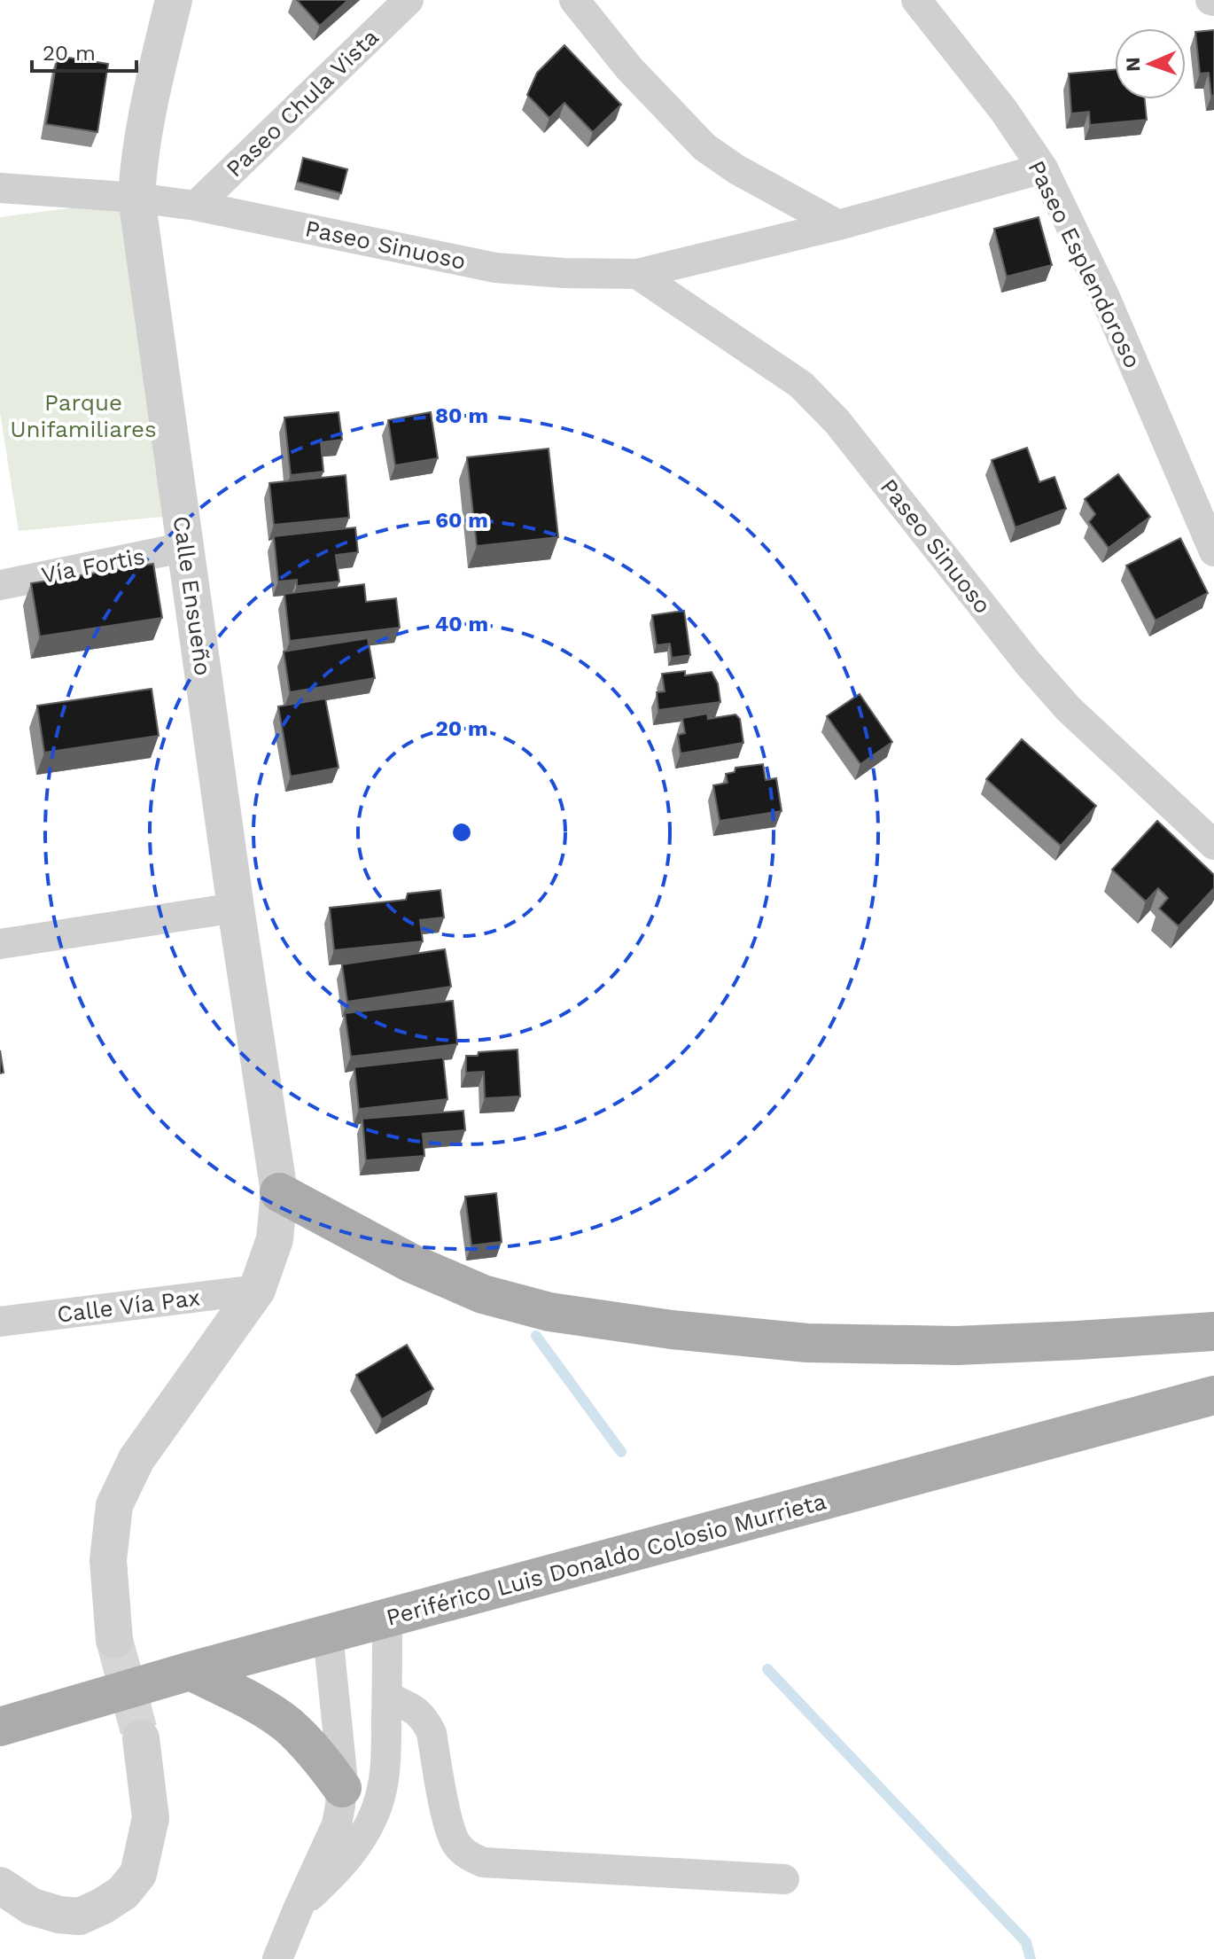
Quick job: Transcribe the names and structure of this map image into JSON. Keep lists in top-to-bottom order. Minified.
{"streets":{"main road":["Periférico Luis Donaldo Colosio Murrieta"],"street":["Paseo Chula Vista","Paseo Sinuoso","Paseo Esplendoroso","Vía Fortis","Calle Ensueño","Calle Vía Pax"]},"crossings":[["Paseo Chula Vista","Paseo Sinuoso"],["Paseo Sinuoso","Paseo Esplendoroso"],["Paseo Sinuoso","Calle Ensueño"],["Vía Fortis","Calle Ensueño"],["Calle Ensueño","Calle Vía Pax"]],"parks":["Parque Unifamiliares"],"scale_bar":"20 m","north":"left","rings":["80 m","60 m","40 m","20 m"]}
